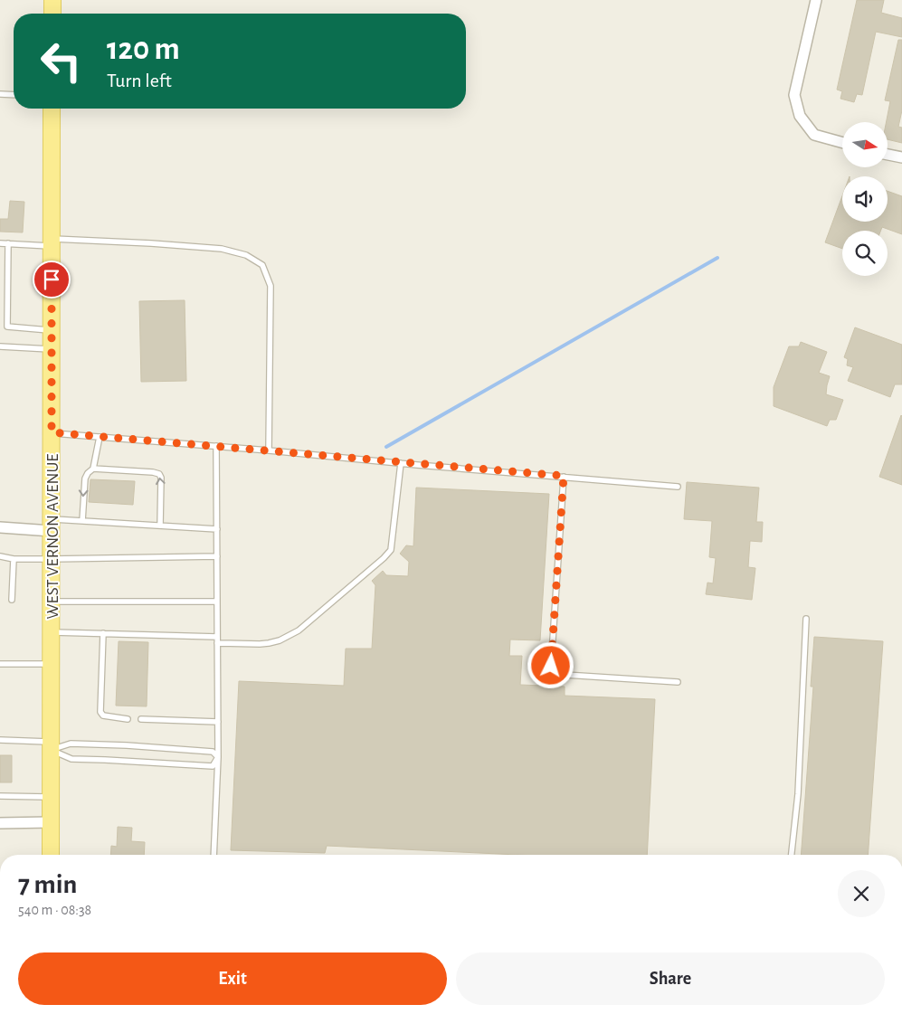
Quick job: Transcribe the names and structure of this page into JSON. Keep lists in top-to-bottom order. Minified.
{"streets":{"main road":["WEST VERNON AVENUE"]},"north":"right","page":{"turn":["120 m","Turn left"],"heading":["7 min","540 m · 08:38"],"buttons":["Exit","Share"]}}
